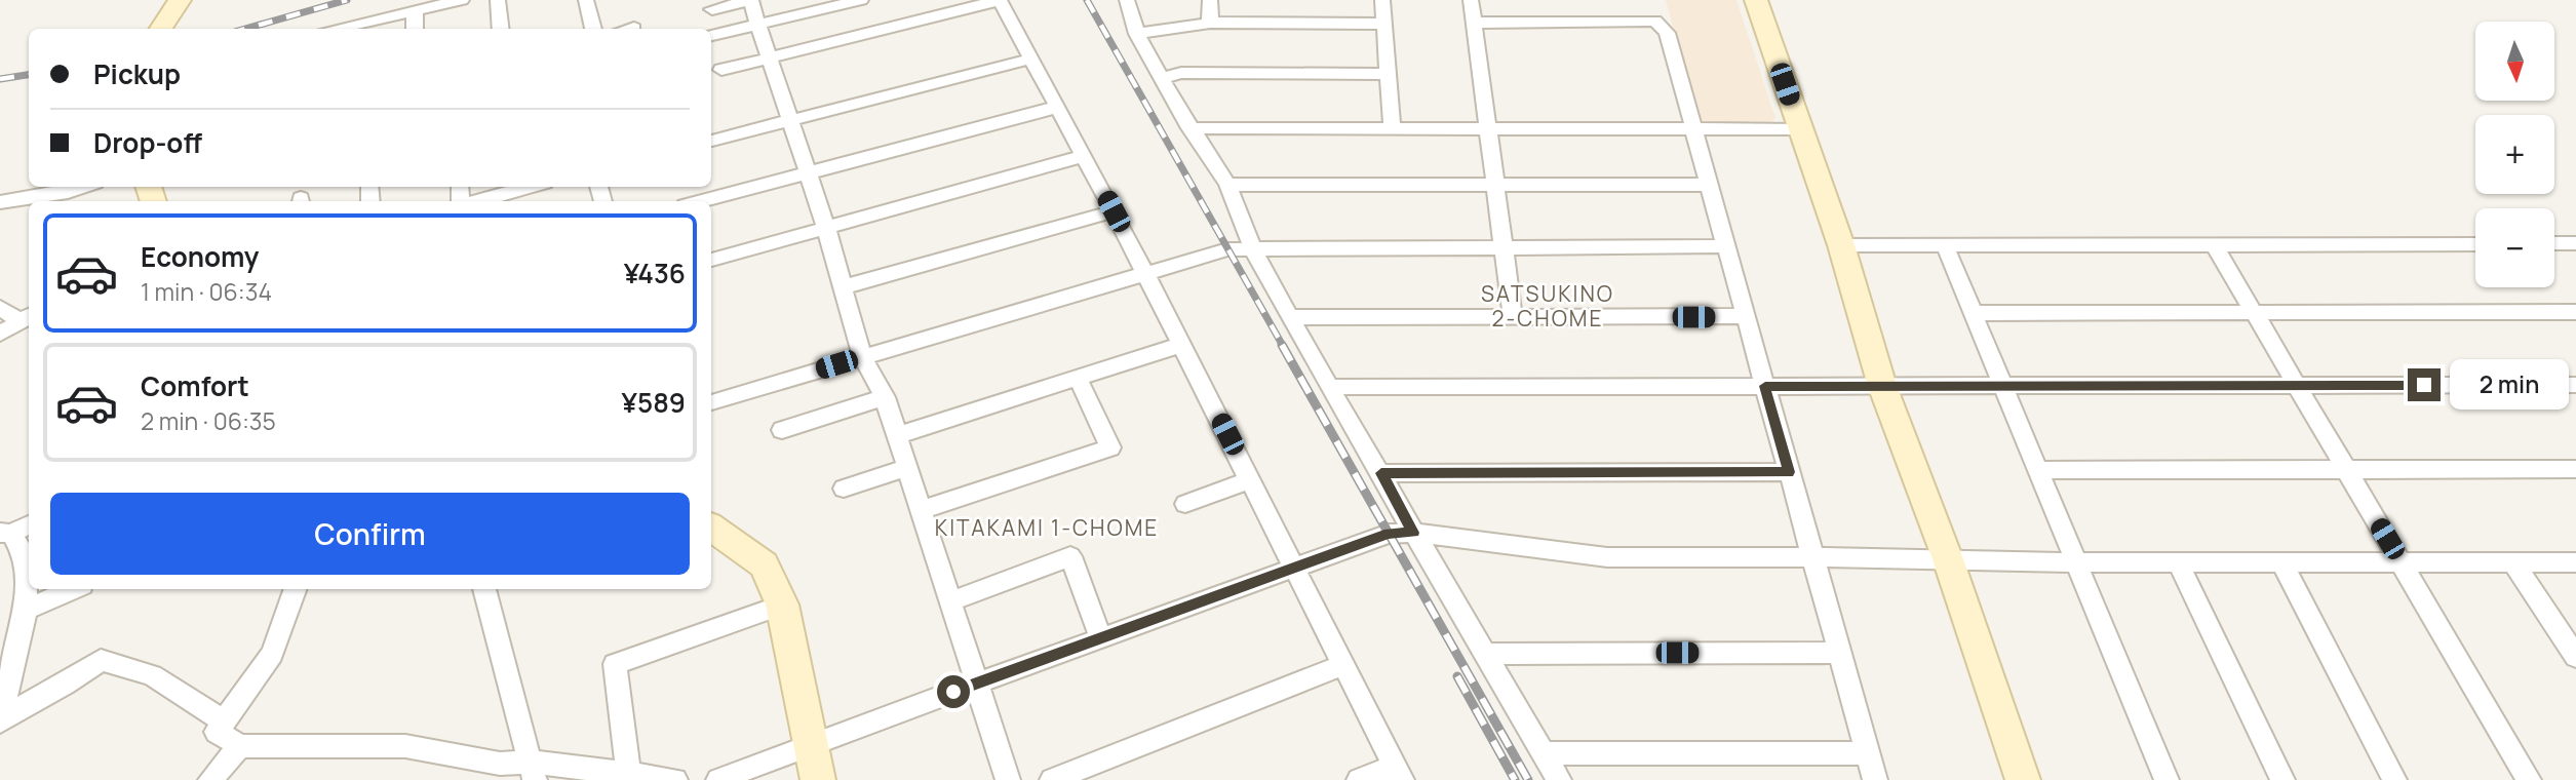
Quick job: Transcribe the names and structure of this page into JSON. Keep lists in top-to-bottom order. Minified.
{"districts":["SATSUKINO 2-CHOME","KITAKAMI 1-CHOME"],"north":"bottom","page":{"map_buttons":["+","−"],"banner":["Pickup","Drop-off"],"list":[{"name":"Economy","note":"1 min · 06:34","value":"¥436"},{"name":"Comfort","note":"2 min · 06:35","value":"¥589"}],"bubble":"2 min","buttons":"Confirm"}}
